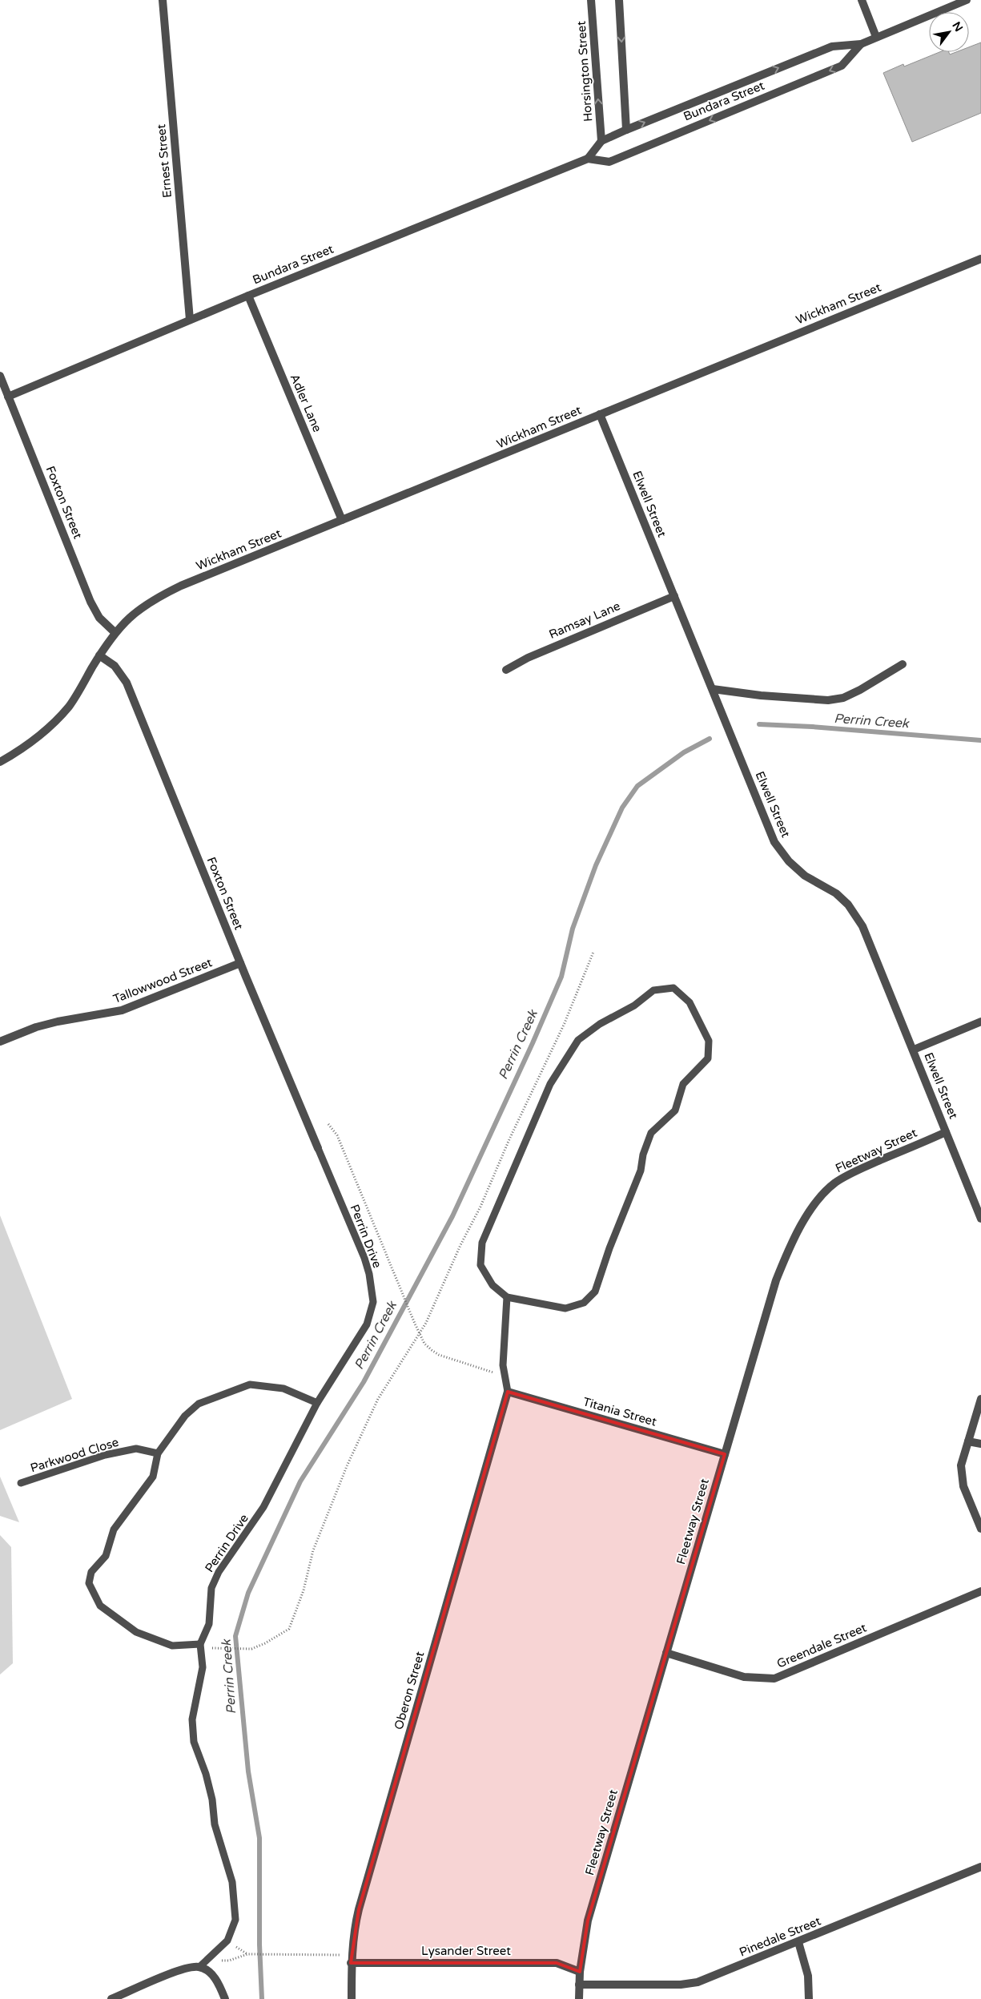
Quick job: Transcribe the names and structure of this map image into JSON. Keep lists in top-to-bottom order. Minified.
{"streets":{"street":["Horsington Street","Bundara Street","Ernest Street","Wickham Street","Adler Lane","Foxton Street","Elwell Street","Ramsay Lane","Tallowwood Street","Fleetway Street","Titania Street","Greendale Street","Oberon Street","Pinedale Street","Lysander Street"],"lane":["Perrin Drive","Parkwood Close"]},"crossings":[["Horsington Street","Bundara Street"],["Bundara Street","Ernest Street"],["Bundara Street","Adler Lane"],["Bundara Street","Foxton Street"],["Wickham Street","Adler Lane"],["Wickham Street","Foxton Street"],["Wickham Street","Elwell Street"],["Foxton Street","Tallowwood Street"],["Foxton Street","Perrin Drive"],["Elwell Street","Ramsay Lane"],["Elwell Street","Fleetway Street"],["Fleetway Street","Titania Street"],["Fleetway Street","Greendale Street"],["Fleetway Street","Pinedale Street"],["Fleetway Street","Lysander Street"],["Titania Street","Oberon Street"],["Oberon Street","Lysander Street"]],"water":["Perrin Creek"],"north":"top right"}
